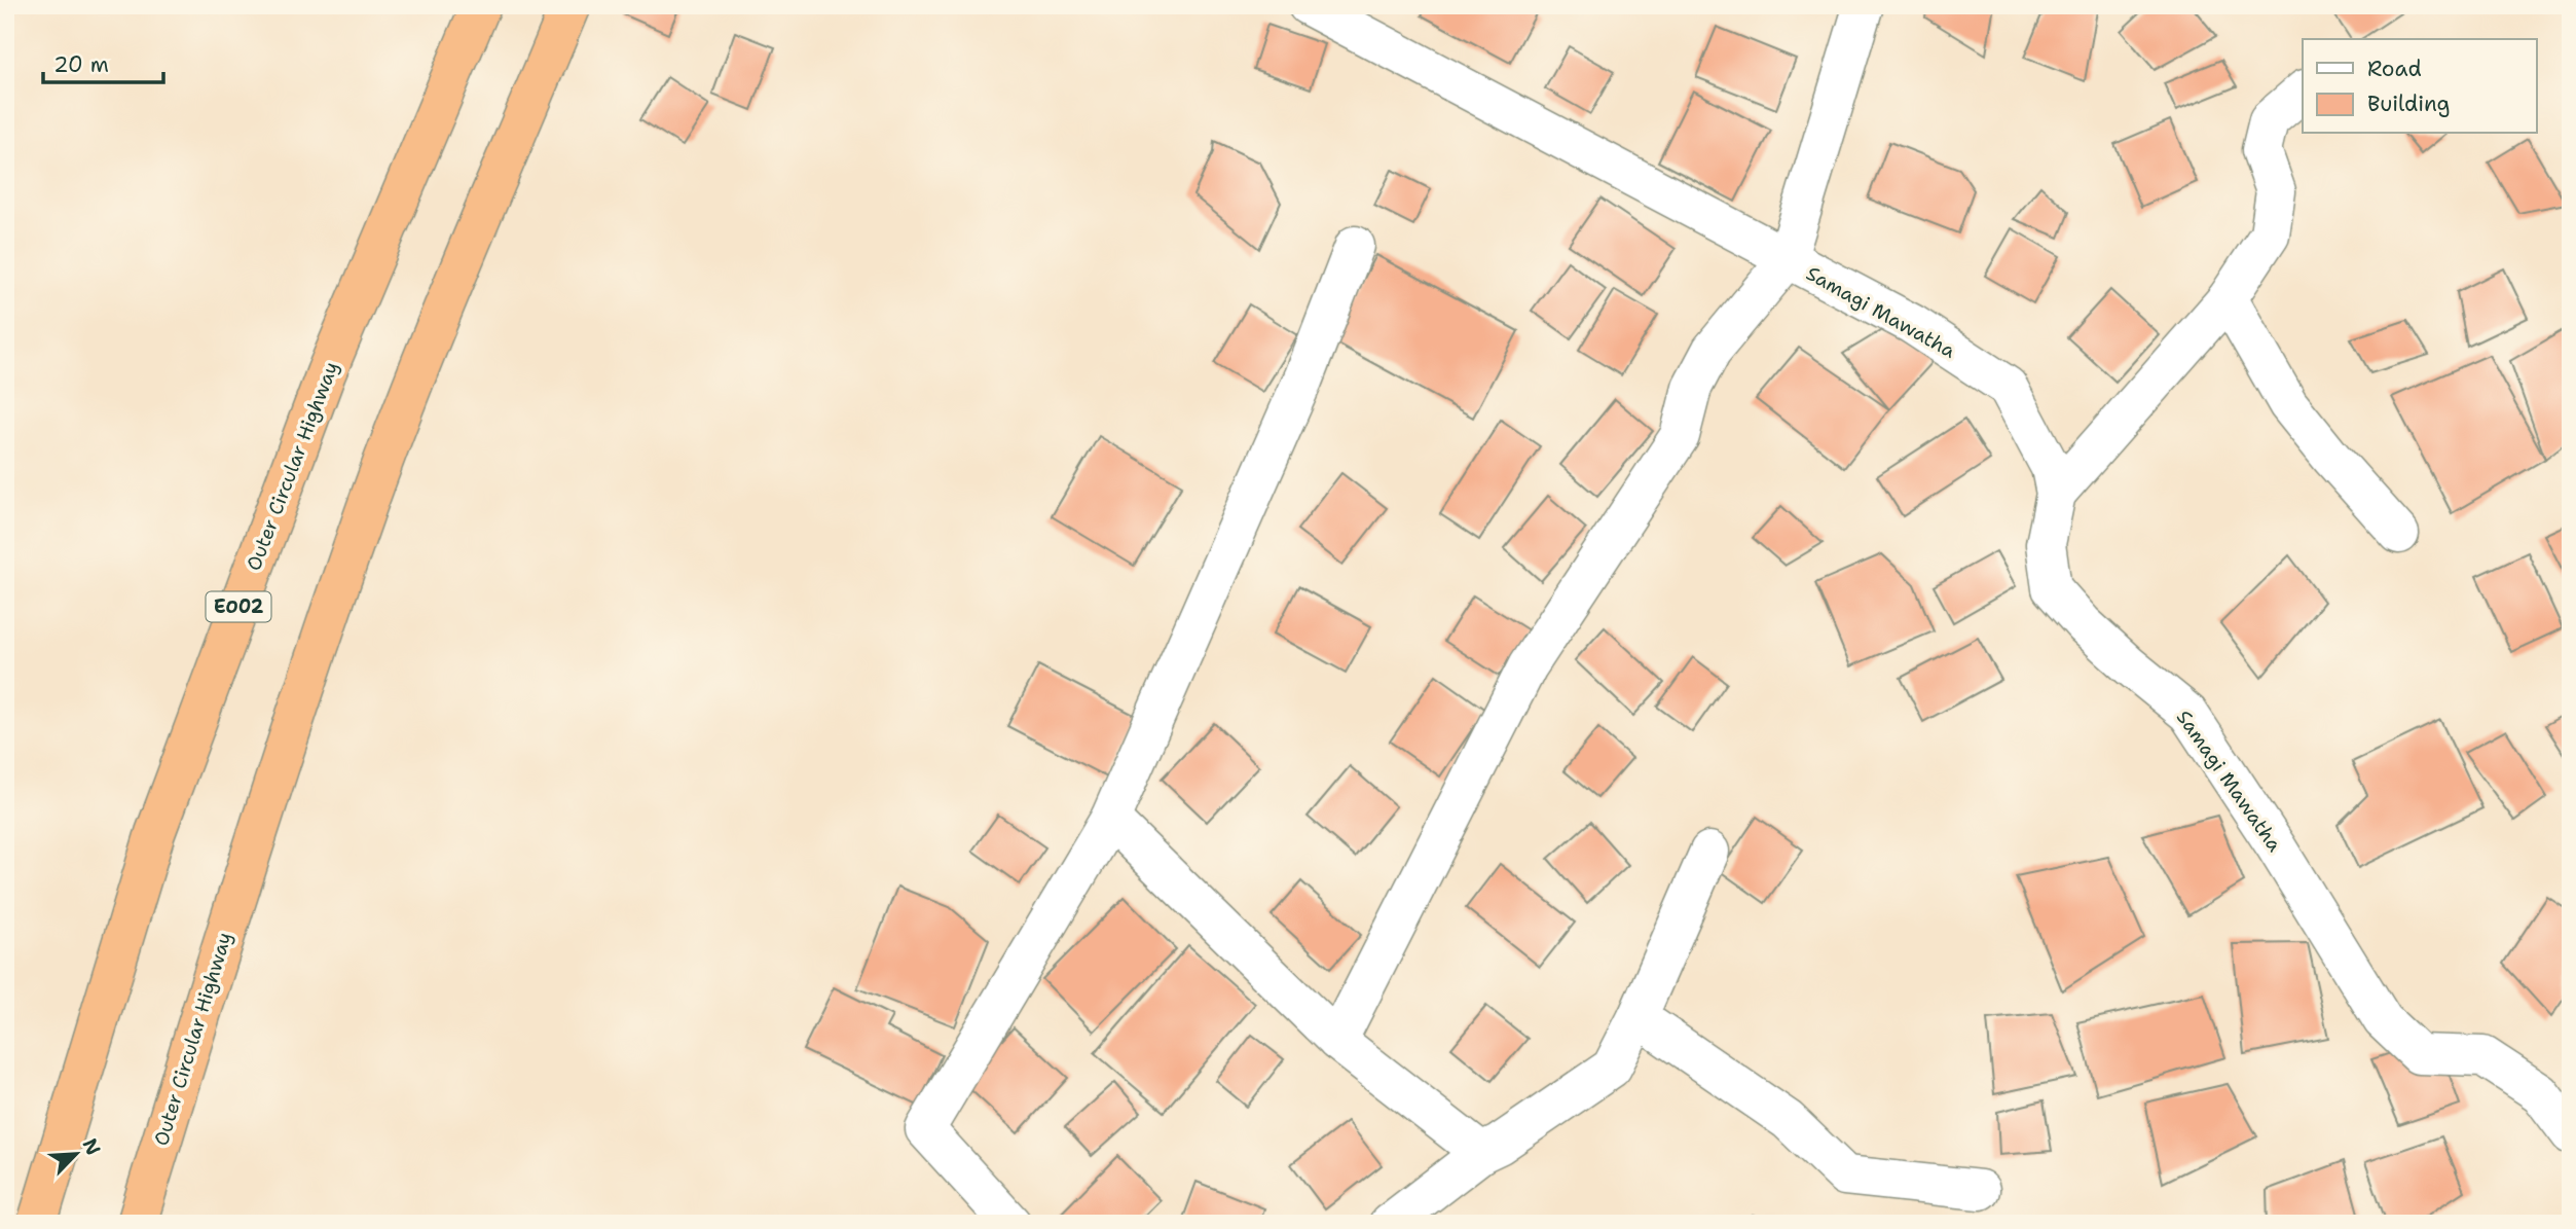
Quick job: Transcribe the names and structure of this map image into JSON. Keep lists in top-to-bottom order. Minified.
{"streets":{"highway":["Outer Circular Highway","E002"],"street":["Samagi Mawatha"]},"legend":["Road","Building"],"scale_bar":"20 m","north":"top right"}
